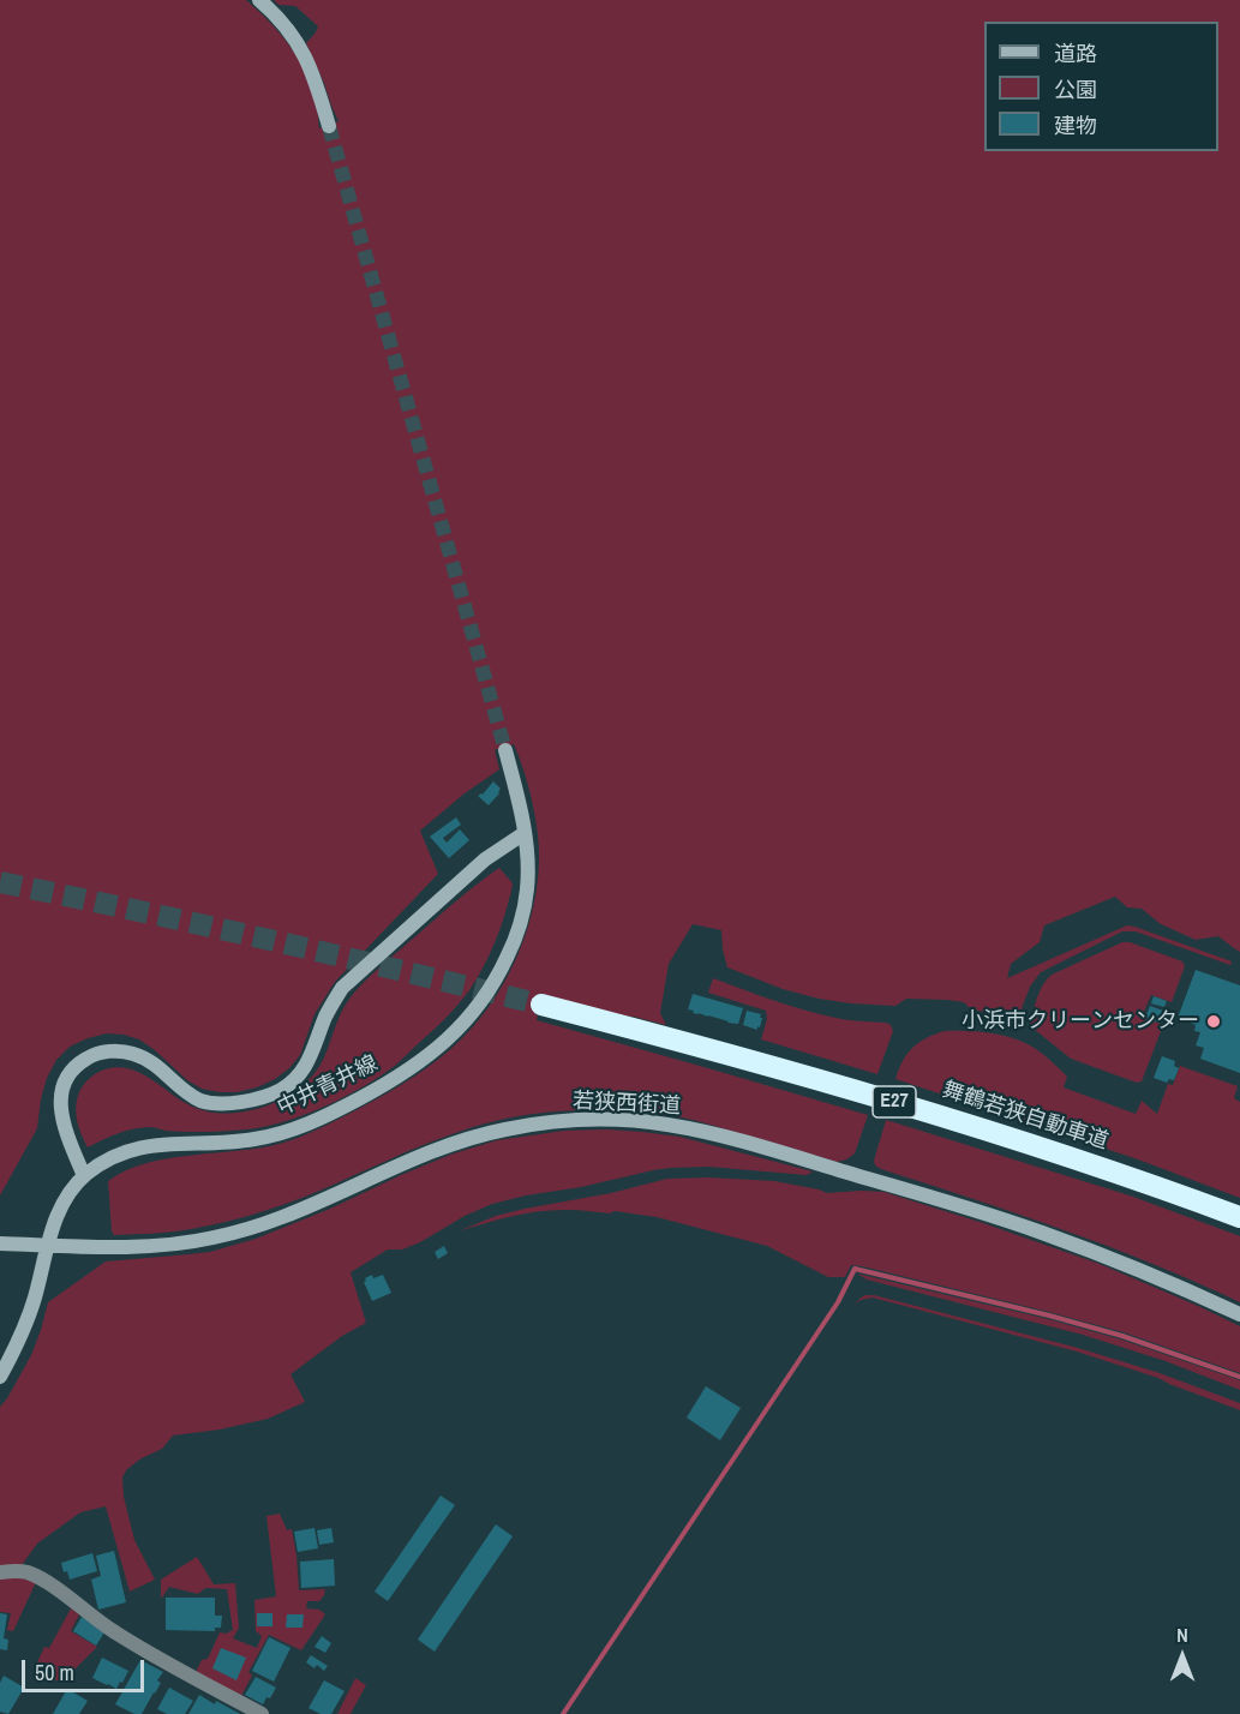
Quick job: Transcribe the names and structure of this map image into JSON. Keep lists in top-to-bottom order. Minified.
{"streets":{"highway":["E27","舞鶴若狭自動車道"],"street":["中井青井線","若狭西街道"]},"crossings":[["中井青井線","若狭西街道"]],"places":["小浜市クリーンセンター"],"legend":["道路","公園","建物"],"scale_bar":"50 m","north":"top"}
